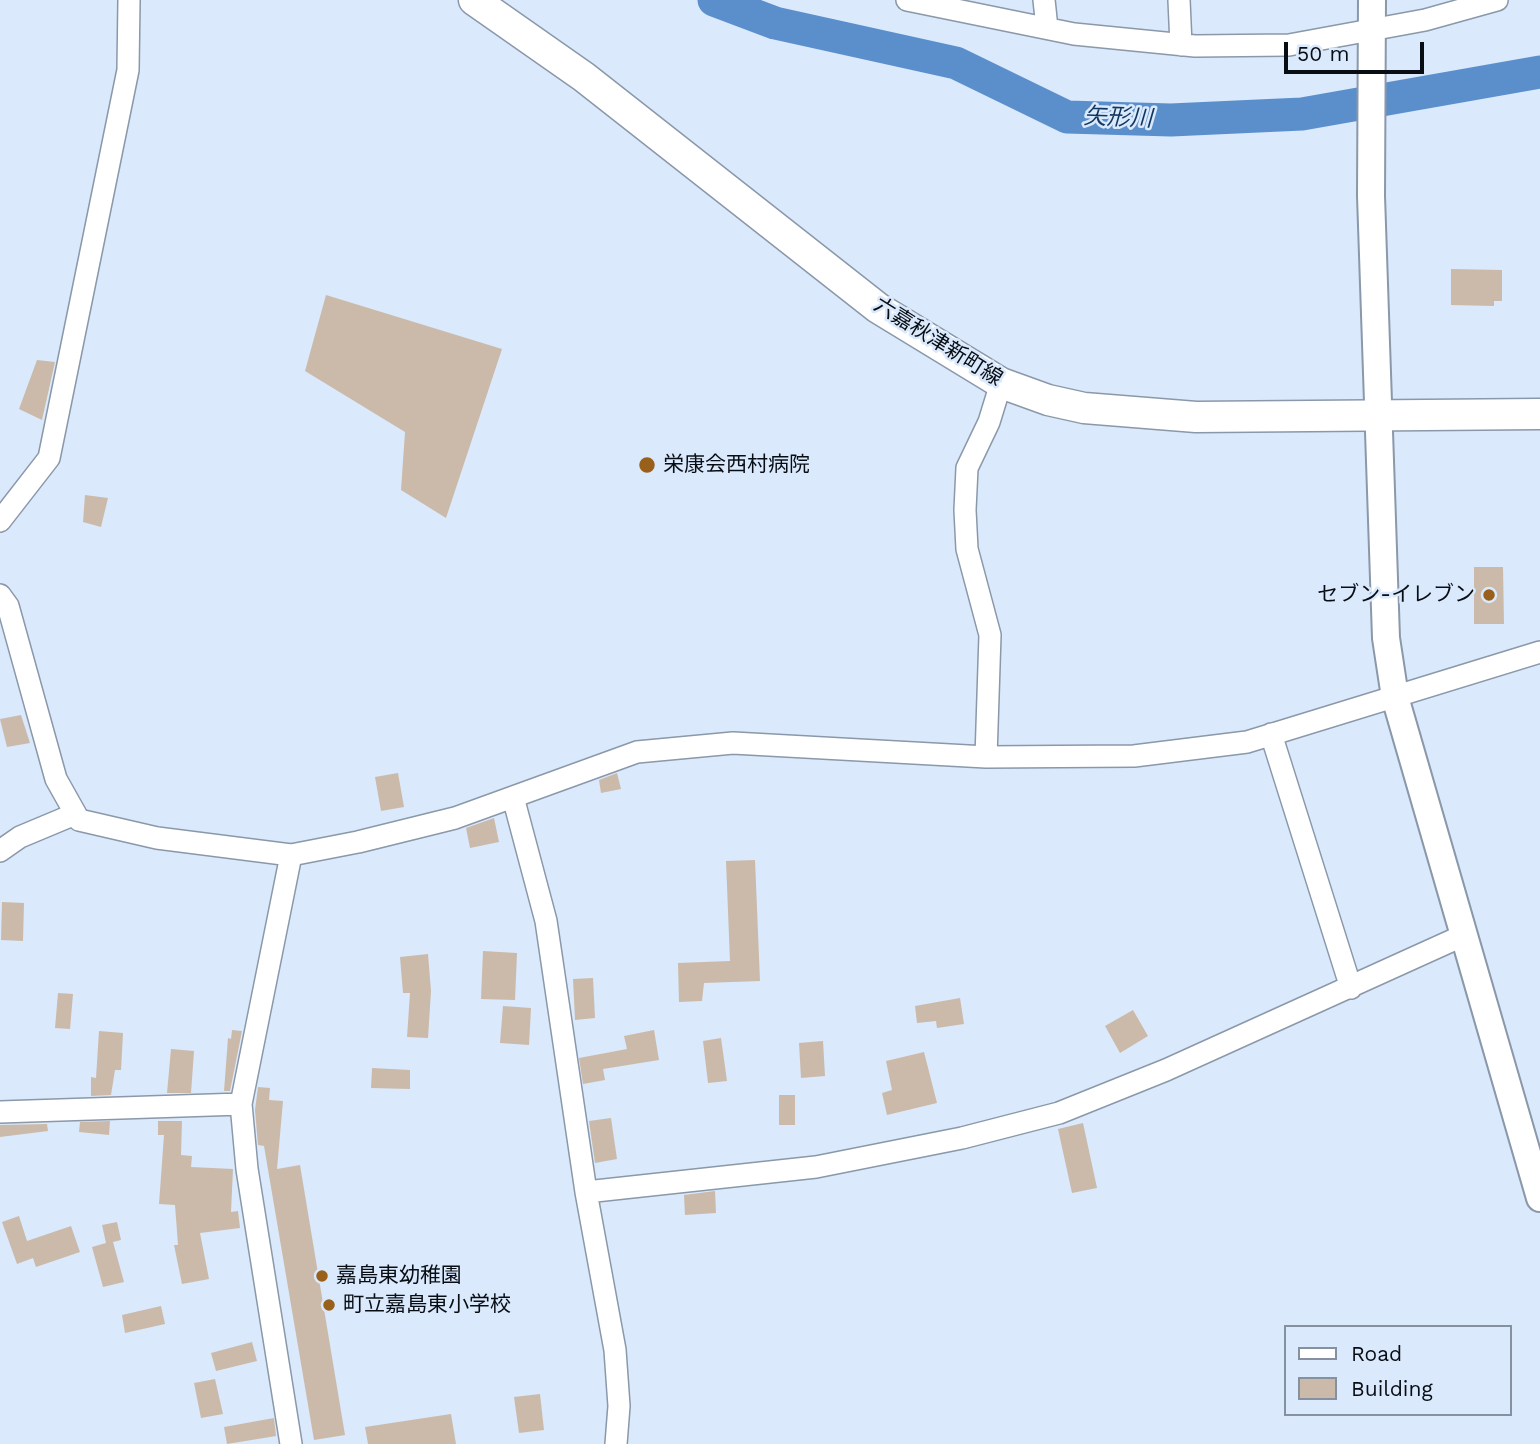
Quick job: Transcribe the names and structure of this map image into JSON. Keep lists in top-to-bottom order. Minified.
{"streets":{"main road":["六嘉秋津新町線"]},"water":["矢形川"],"places":["栄康会西村病院","セブン-イレブン","嘉島東幼稚園","町立嘉島東小学校"],"legend":["Road","Building"],"scale_bar":"50 m"}
